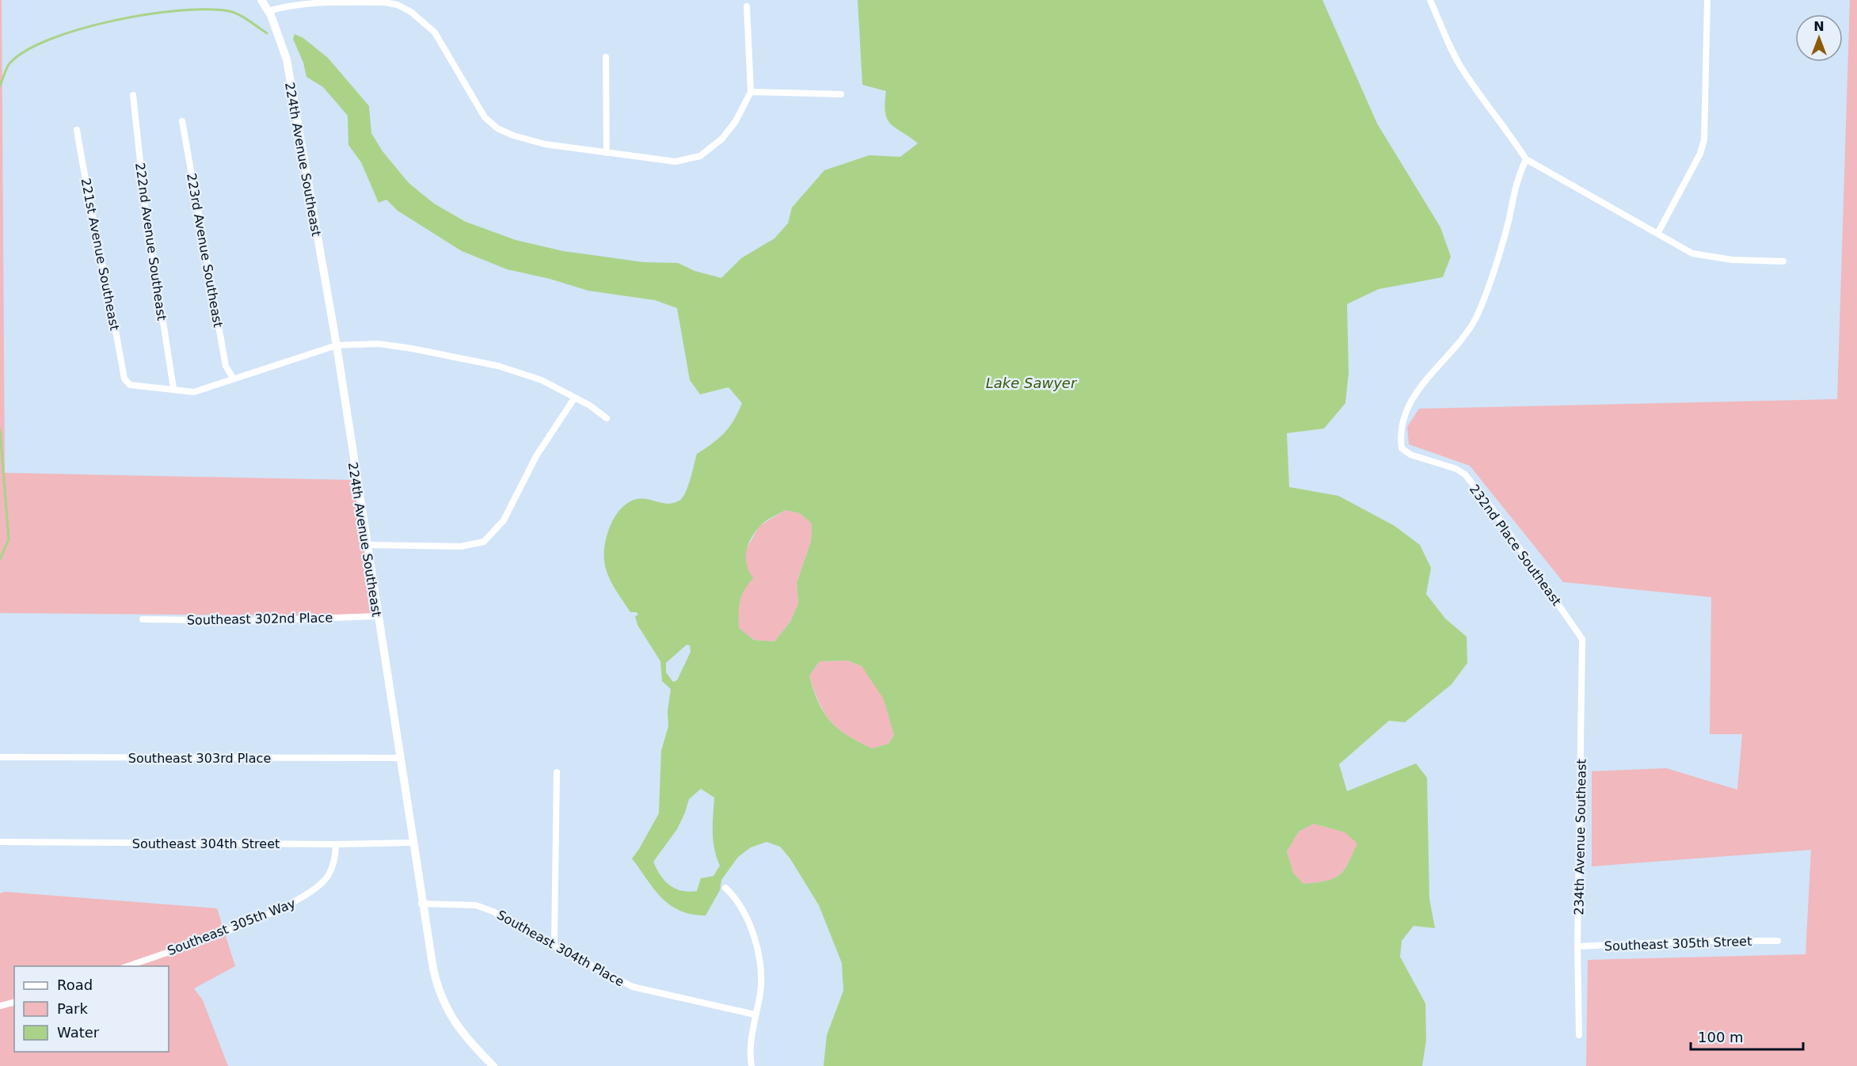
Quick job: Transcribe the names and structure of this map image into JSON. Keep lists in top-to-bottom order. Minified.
{"streets":{"street":["224th Avenue Southeast","222nd Avenue Southeast","223rd Avenue Southeast","221st Avenue Southeast","232nd Place Southeast","Southeast 302nd Place","Southeast 303rd Place","234th Avenue Southeast","Southeast 304th Street","Southeast 305th Way","Southeast 305th Street","Southeast 304th Place"]},"crossings":[["224th Avenue Southeast","Southeast 302nd Place"],["224th Avenue Southeast","Southeast 303rd Place"],["224th Avenue Southeast","Southeast 304th Street"],["224th Avenue Southeast","Southeast 304th Place"],["222nd Avenue Southeast","221st Avenue Southeast"],["232nd Place Southeast","234th Avenue Southeast"],["234th Avenue Southeast","Southeast 305th Street"],["Southeast 304th Street","Southeast 305th Way"]],"water":["Lake Sawyer"],"legend":["Road","Park","Water"],"scale_bar":"100 m","north":"top"}
